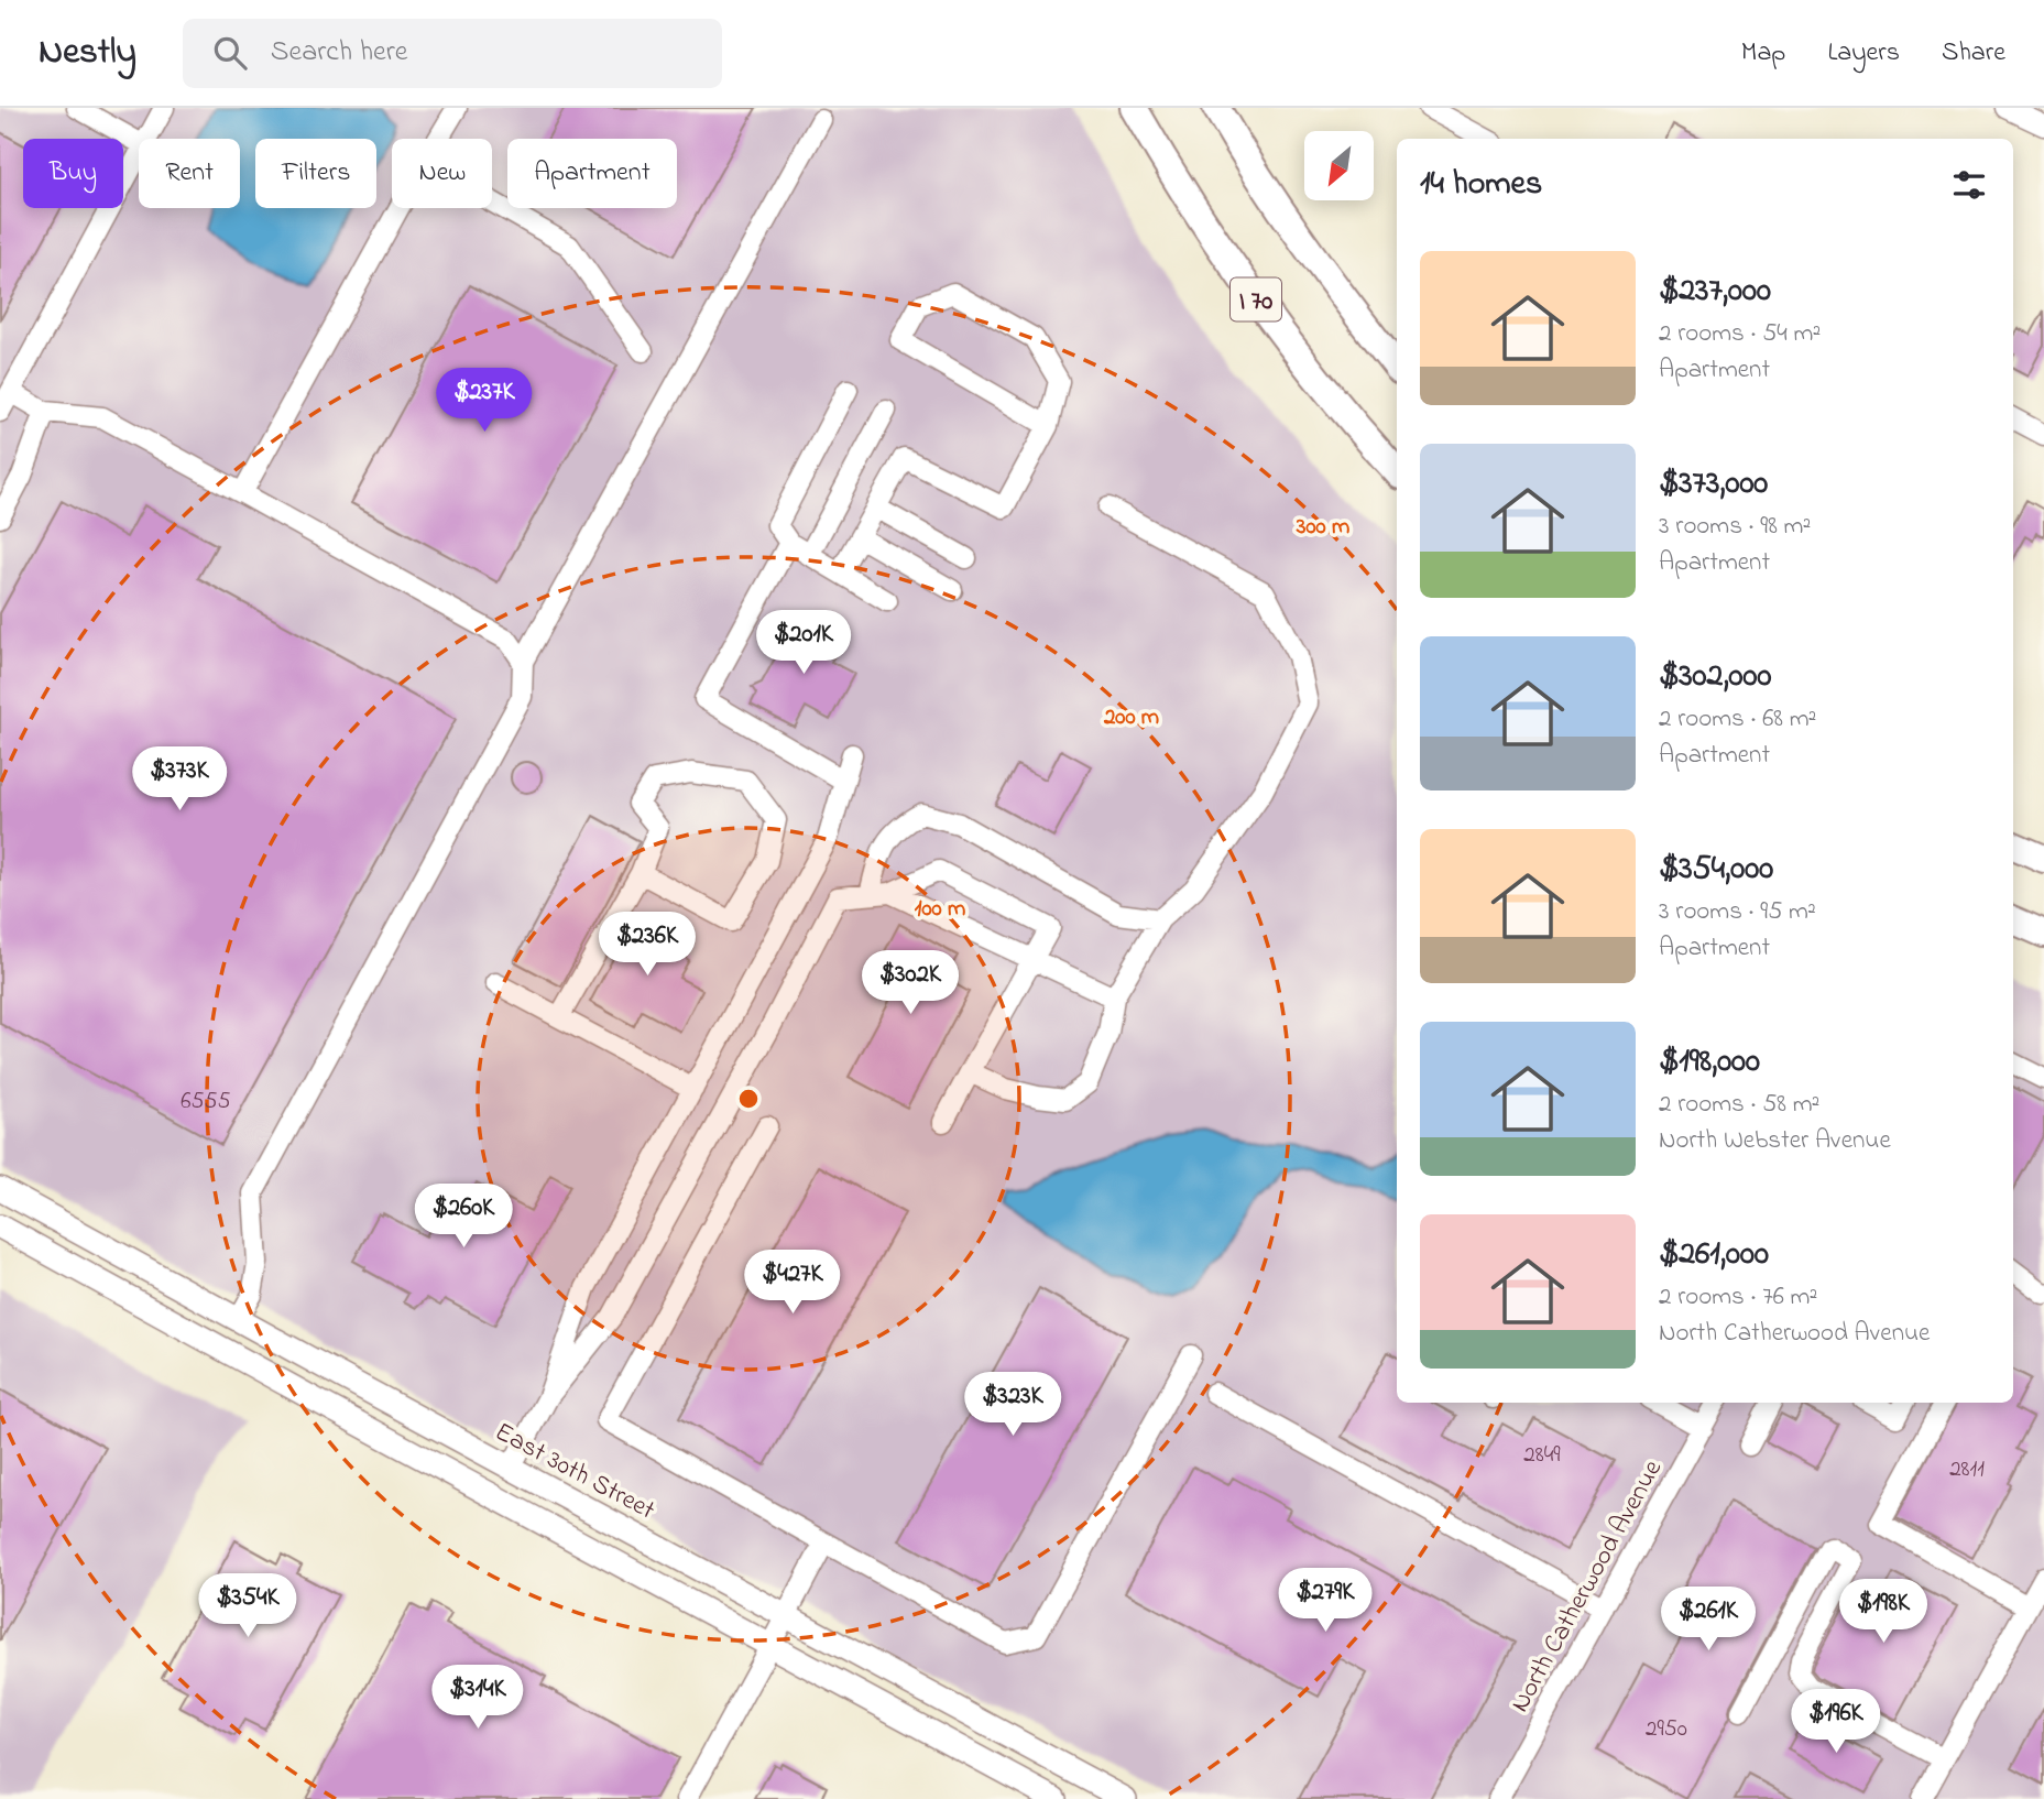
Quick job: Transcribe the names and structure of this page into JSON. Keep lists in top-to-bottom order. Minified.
{"streets":{"highway":["I 70"],"main road":["East 30th Street"],"street":["North Catherwood Avenue"]},"house_numbers":["6555","2849","2811","2950"],"north":"bottom left","page":{"header":"Nestly","search":"Search here","nav":["Map","Layers","Share"],"chip":["Buy","Rent","Filters","New","Apartment"],"heading":"14 homes","list":[{"name":"$237,000","note":"2 rooms · 54 m² · Apartment"},{"name":"$373,000","note":"3 rooms · 98 m² · Apartment"},{"name":"$302,000","note":"2 rooms · 68 m² · Apartment"},{"name":"$354,000","note":"3 rooms · 95 m² · Apartment"},{"name":"$198,000","note":"2 rooms · 58 m² · North Webster Avenue"},{"name":"$261,000","note":"2 rooms · 76 m² · North Catherwood Avenue"}],"price":["$237K","$201K","$373K","$236K","$302K","$260K","$427K","$323K","$279K","$354K","$198K","$261K","$314K","$196K"]},"rings":["300 m","200 m","100 m"]}
